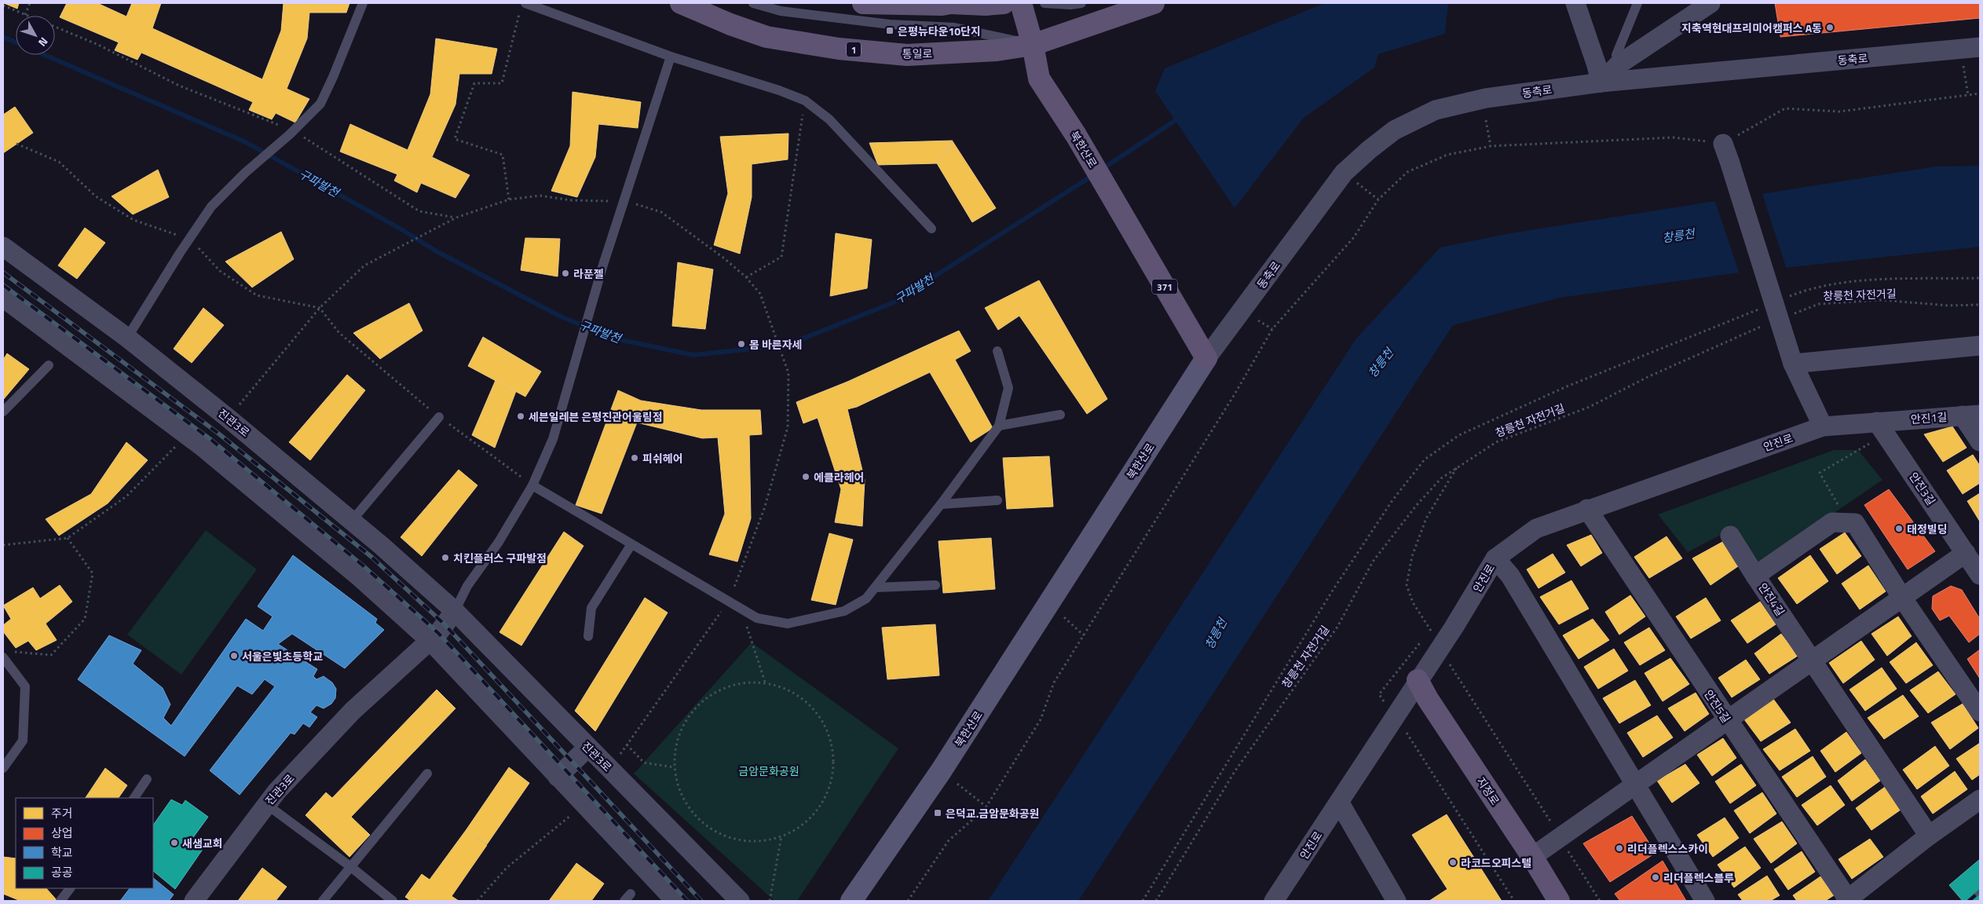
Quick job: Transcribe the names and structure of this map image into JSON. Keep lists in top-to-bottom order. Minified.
{"streets":{"main road":["1","통일로","북한산로","371","지정로"],"street":["동축로","안진1길","진관3로","안진로","안진3길","안진4길","안진5길"],"path":["창릉천 자전거길"]},"crossings":[["통일로","북한산로"],["동축로","북한산로"],["안진1길","안진로"],["안진1길","안진3길"],["안진로","안진3길"],["안진로","안진5길"],["안진로","지정로"]],"water":["구파발천","창릉천"],"parks":["금암문화공원"],"places":{"other":["지축역현대프리미어캠퍼스 A동","라푼젤","몸 바른자세","세븐일레븐 은평진관어울림점","피쉬헤어","에클라헤어","태정빌딩","치킨플러스 구파발점","서울은빛초등학교","새샘교회","리더플렉스스카이","라코드오피스텔","리더플렉스블루"],"transit":["은평뉴타운10단지","은덕교.금암문화공원"]},"legend":["주거","상업","학교","공공"],"north":"bottom right"}
